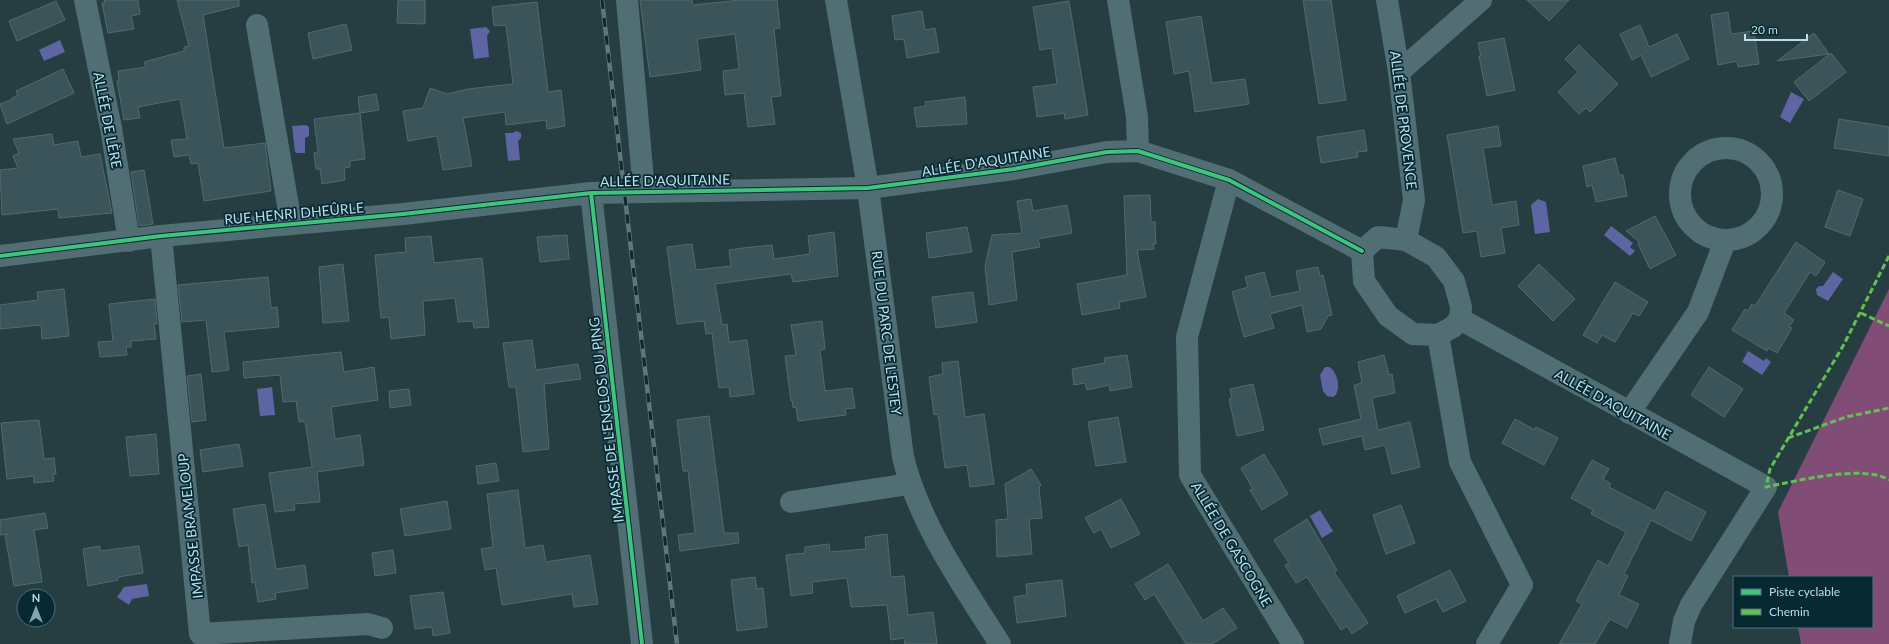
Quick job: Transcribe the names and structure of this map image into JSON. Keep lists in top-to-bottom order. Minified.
{"streets":{"street":["ALLÉE DE LÈRE","ALLÉE DE PROVENCE","ALLÉE D'AQUITAINE","RUE HENRI DHEÛRLE","RUE DU PARC DE L'ESTEY","IMPASSE DE L'ENCLOS DU PING","IMPASSE BRAMELOUP","ALLÉE DE GASCOGNE"]},"crossings":[["ALLÉE DE LÈRE","RUE HENRI DHEÛRLE"],["ALLÉE DE PROVENCE","ALLÉE D'AQUITAINE"],["ALLÉE D'AQUITAINE","RUE HENRI DHEÛRLE"],["ALLÉE D'AQUITAINE","RUE DU PARC DE L'ESTEY"],["ALLÉE D'AQUITAINE","IMPASSE DE L'ENCLOS DU PING"],["ALLÉE D'AQUITAINE","ALLÉE DE GASCOGNE"],["RUE HENRI DHEÛRLE","IMPASSE DE L'ENCLOS DU PING"],["RUE HENRI DHEÛRLE","IMPASSE BRAMELOUP"]],"legend":["Piste cyclable","Chemin"],"scale_bar":"20 m","north":"top"}
